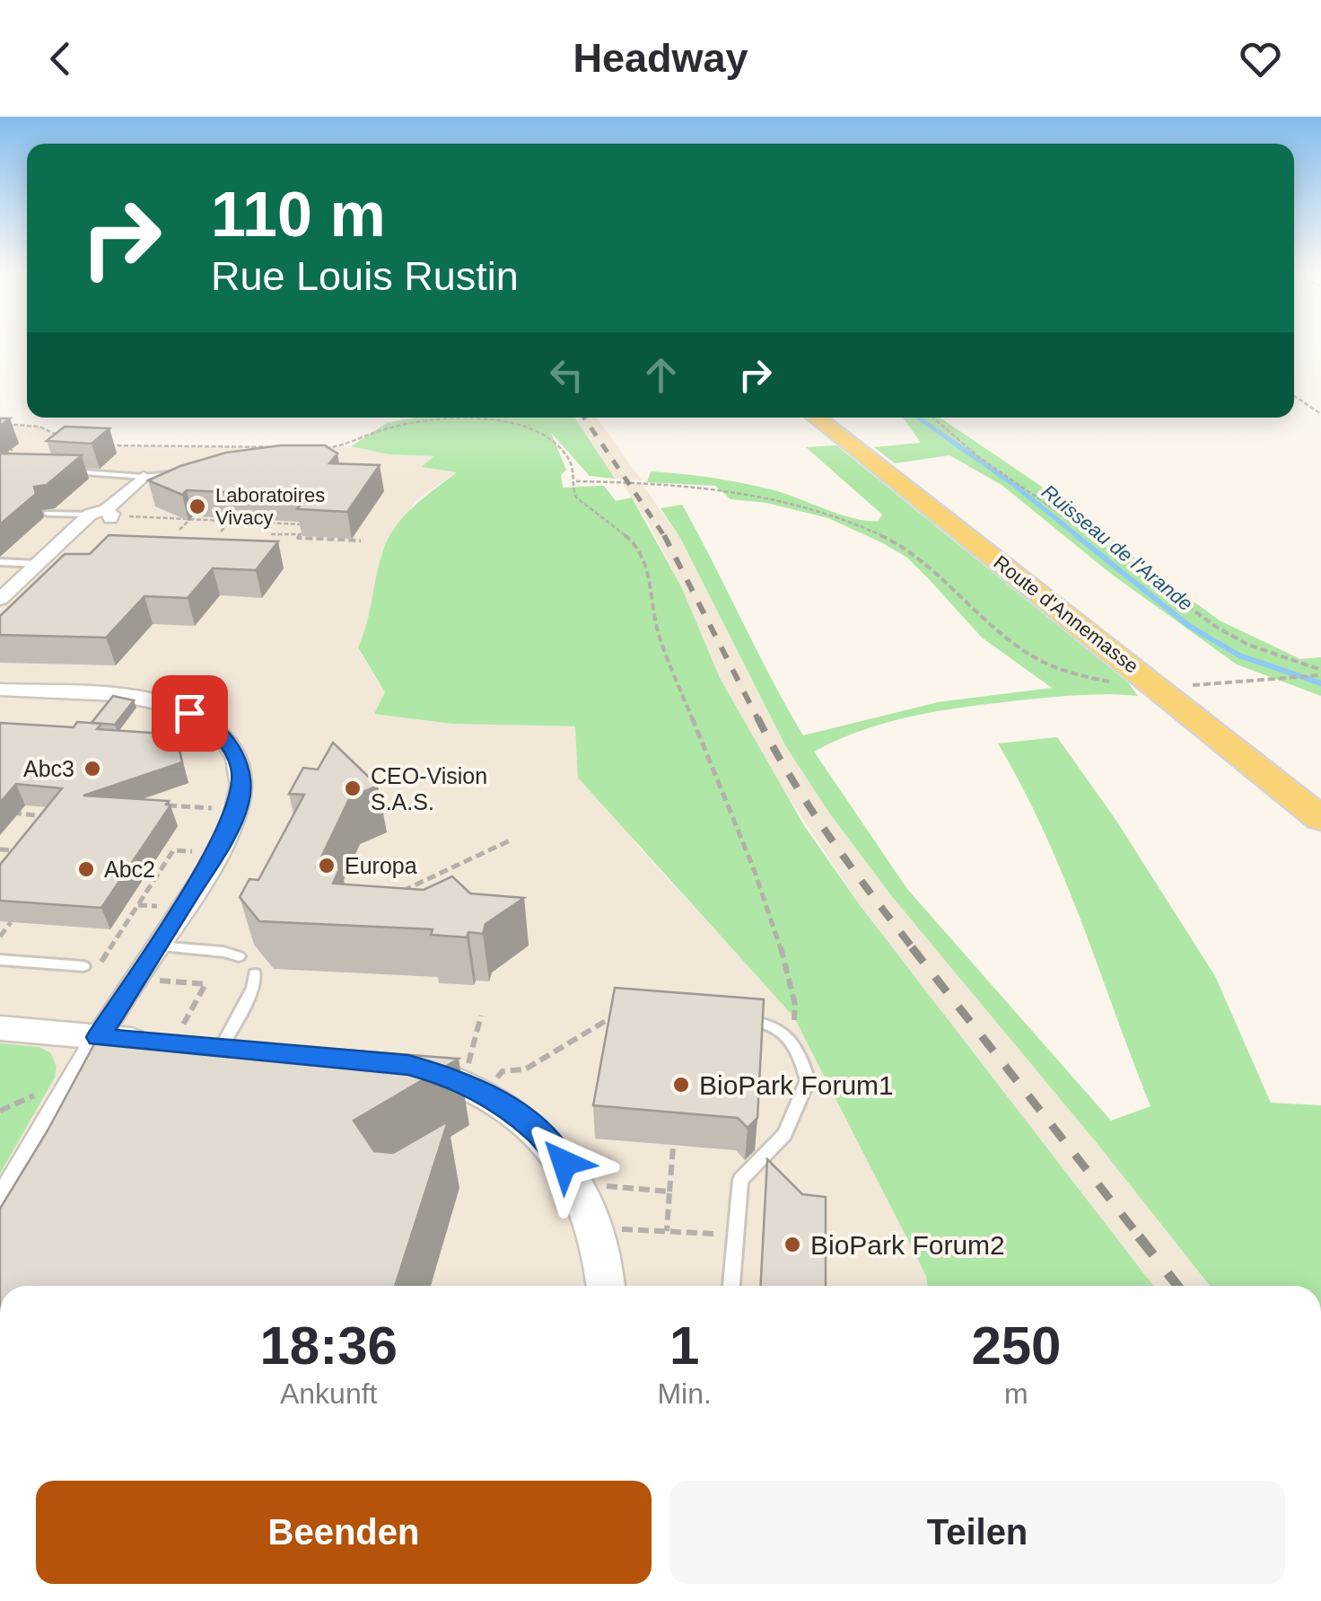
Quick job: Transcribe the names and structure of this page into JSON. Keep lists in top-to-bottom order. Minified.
{"streets":{"main road":["Route d'Annemasse"]},"water":["Ruisseau de l'Arande"],"places":["Laboratoires Vivacy","Abc3","CEO-Vision S.A.S.","Europa","Abc2","BioPark Forum1","BioPark Forum2"],"page":{"header":"Headway","turn":["110 m","Rue Louis Rustin"],"eta":["18:36","Ankunft","1","Min.","250","m"],"buttons":["Beenden","Teilen"]}}
